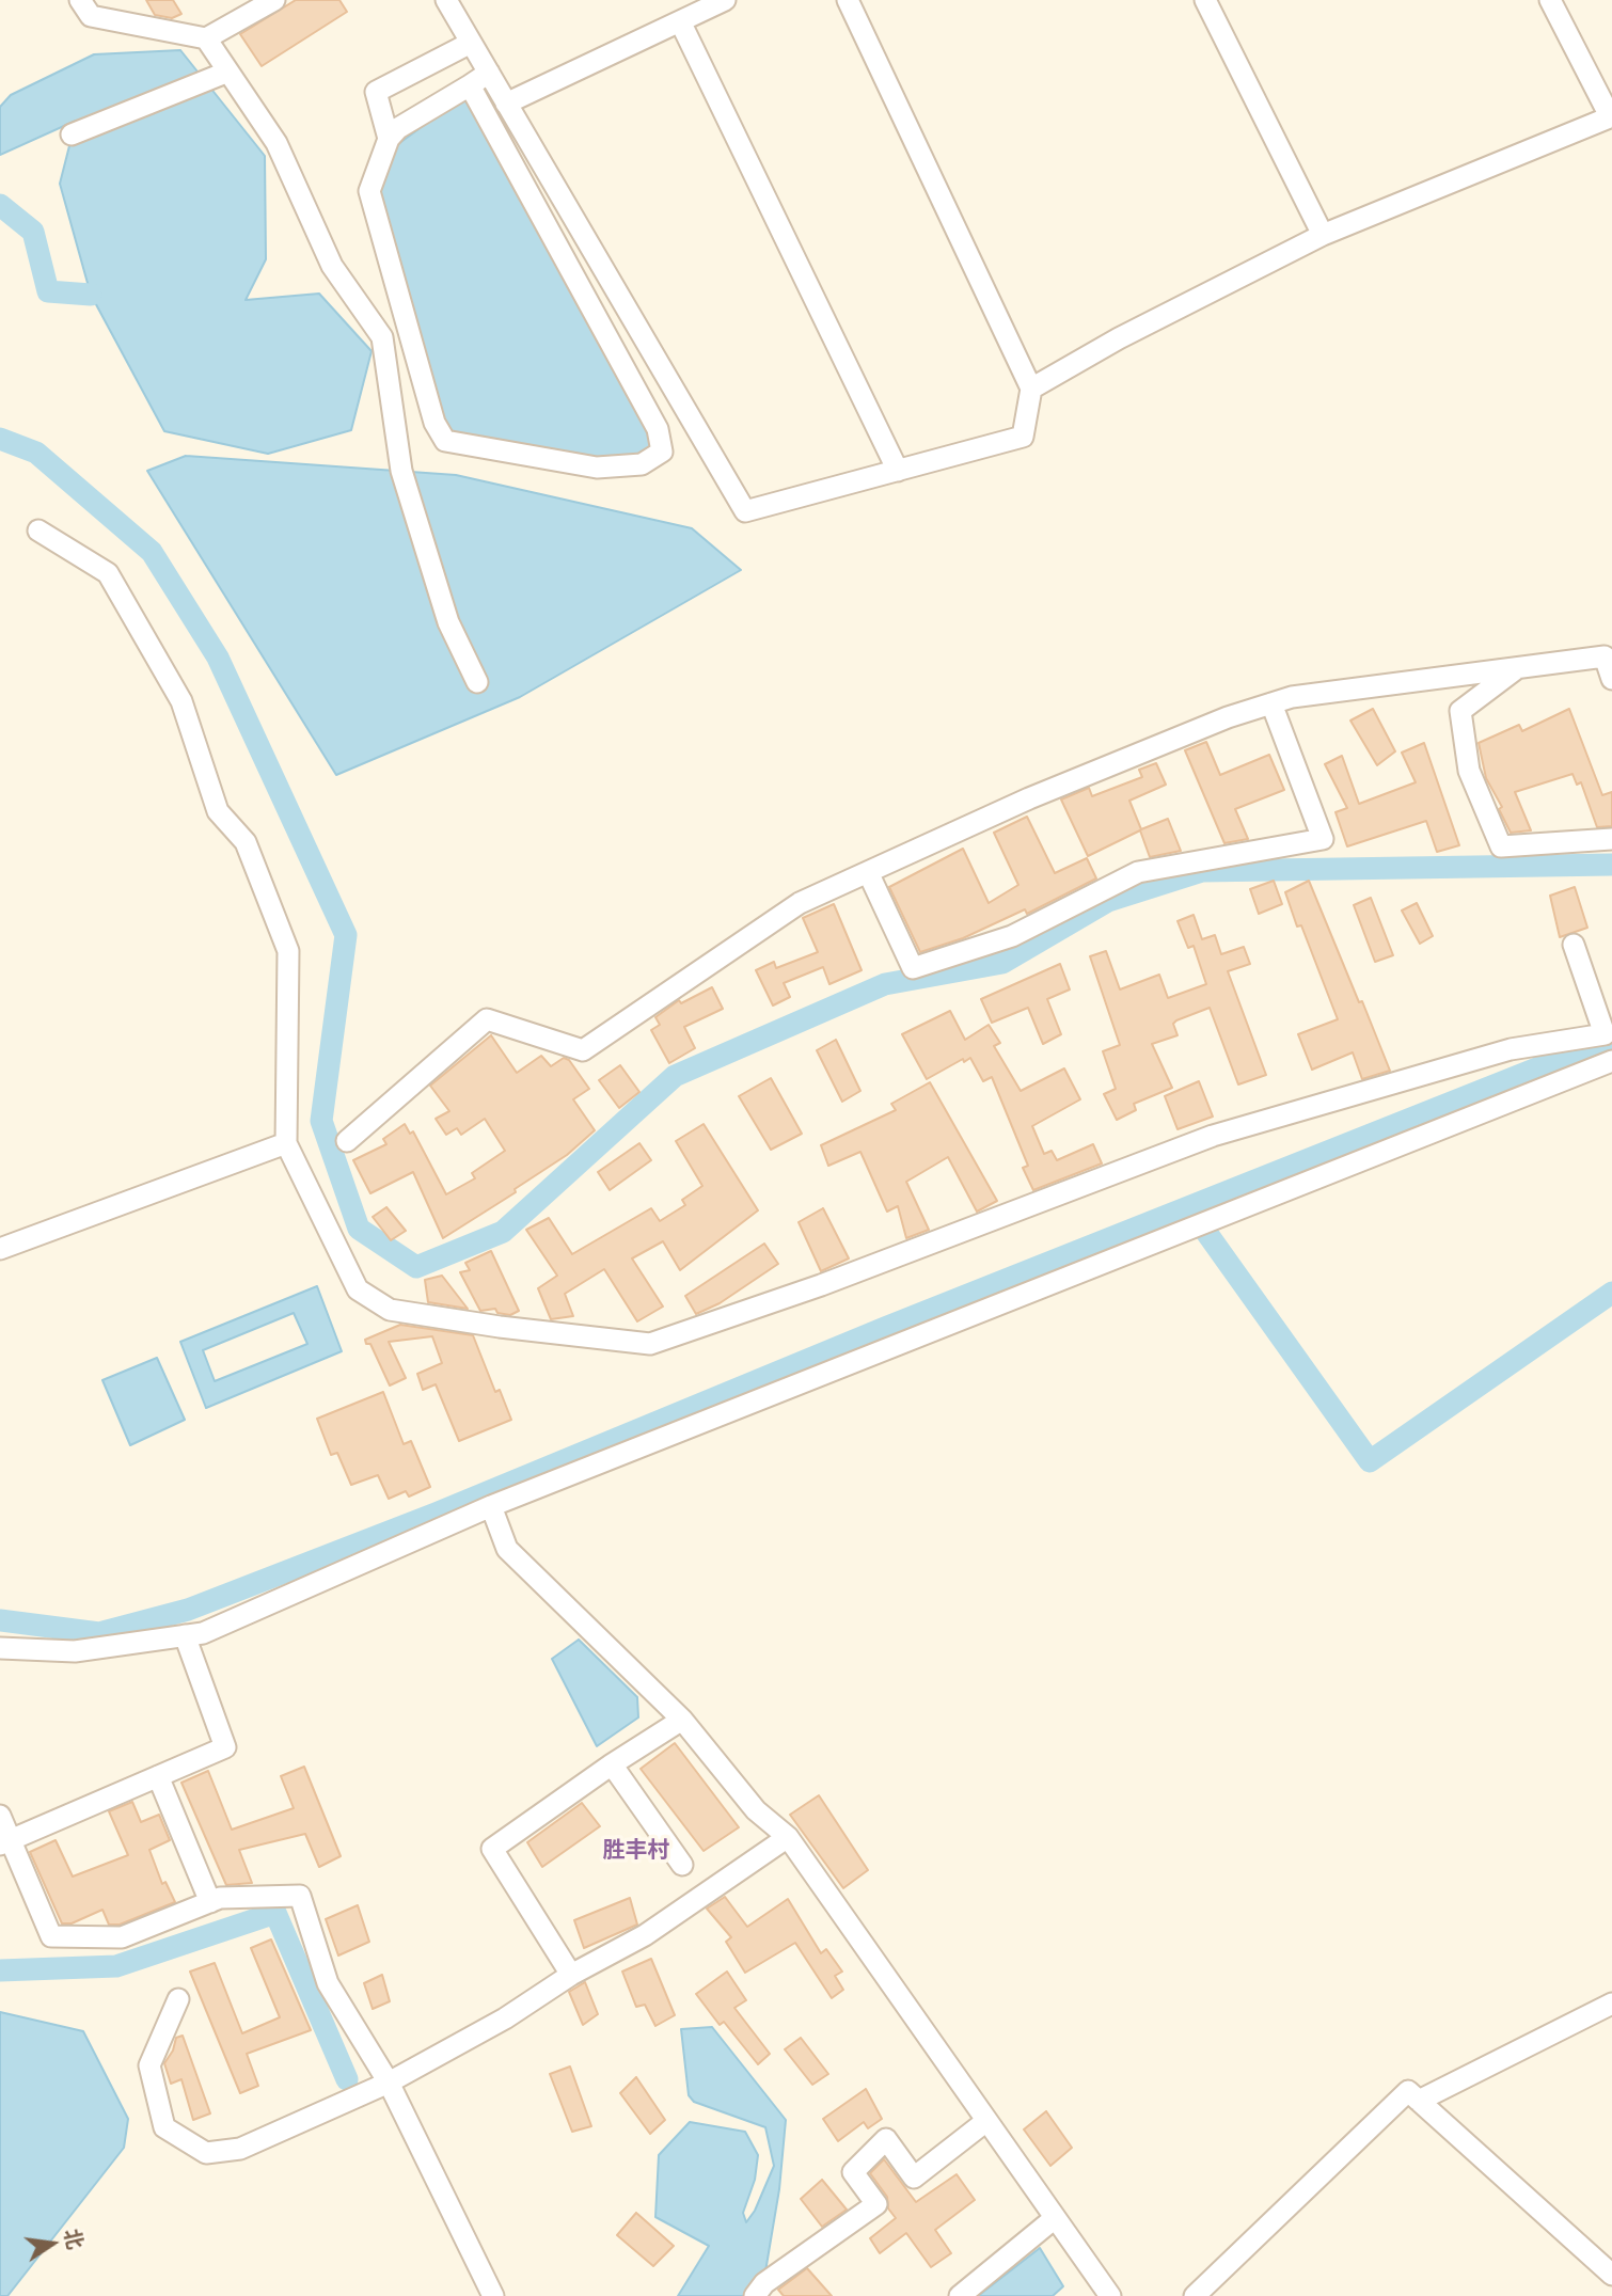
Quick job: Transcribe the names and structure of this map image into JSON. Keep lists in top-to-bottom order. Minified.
{"districts":["胜丰村"],"north":"right"}
